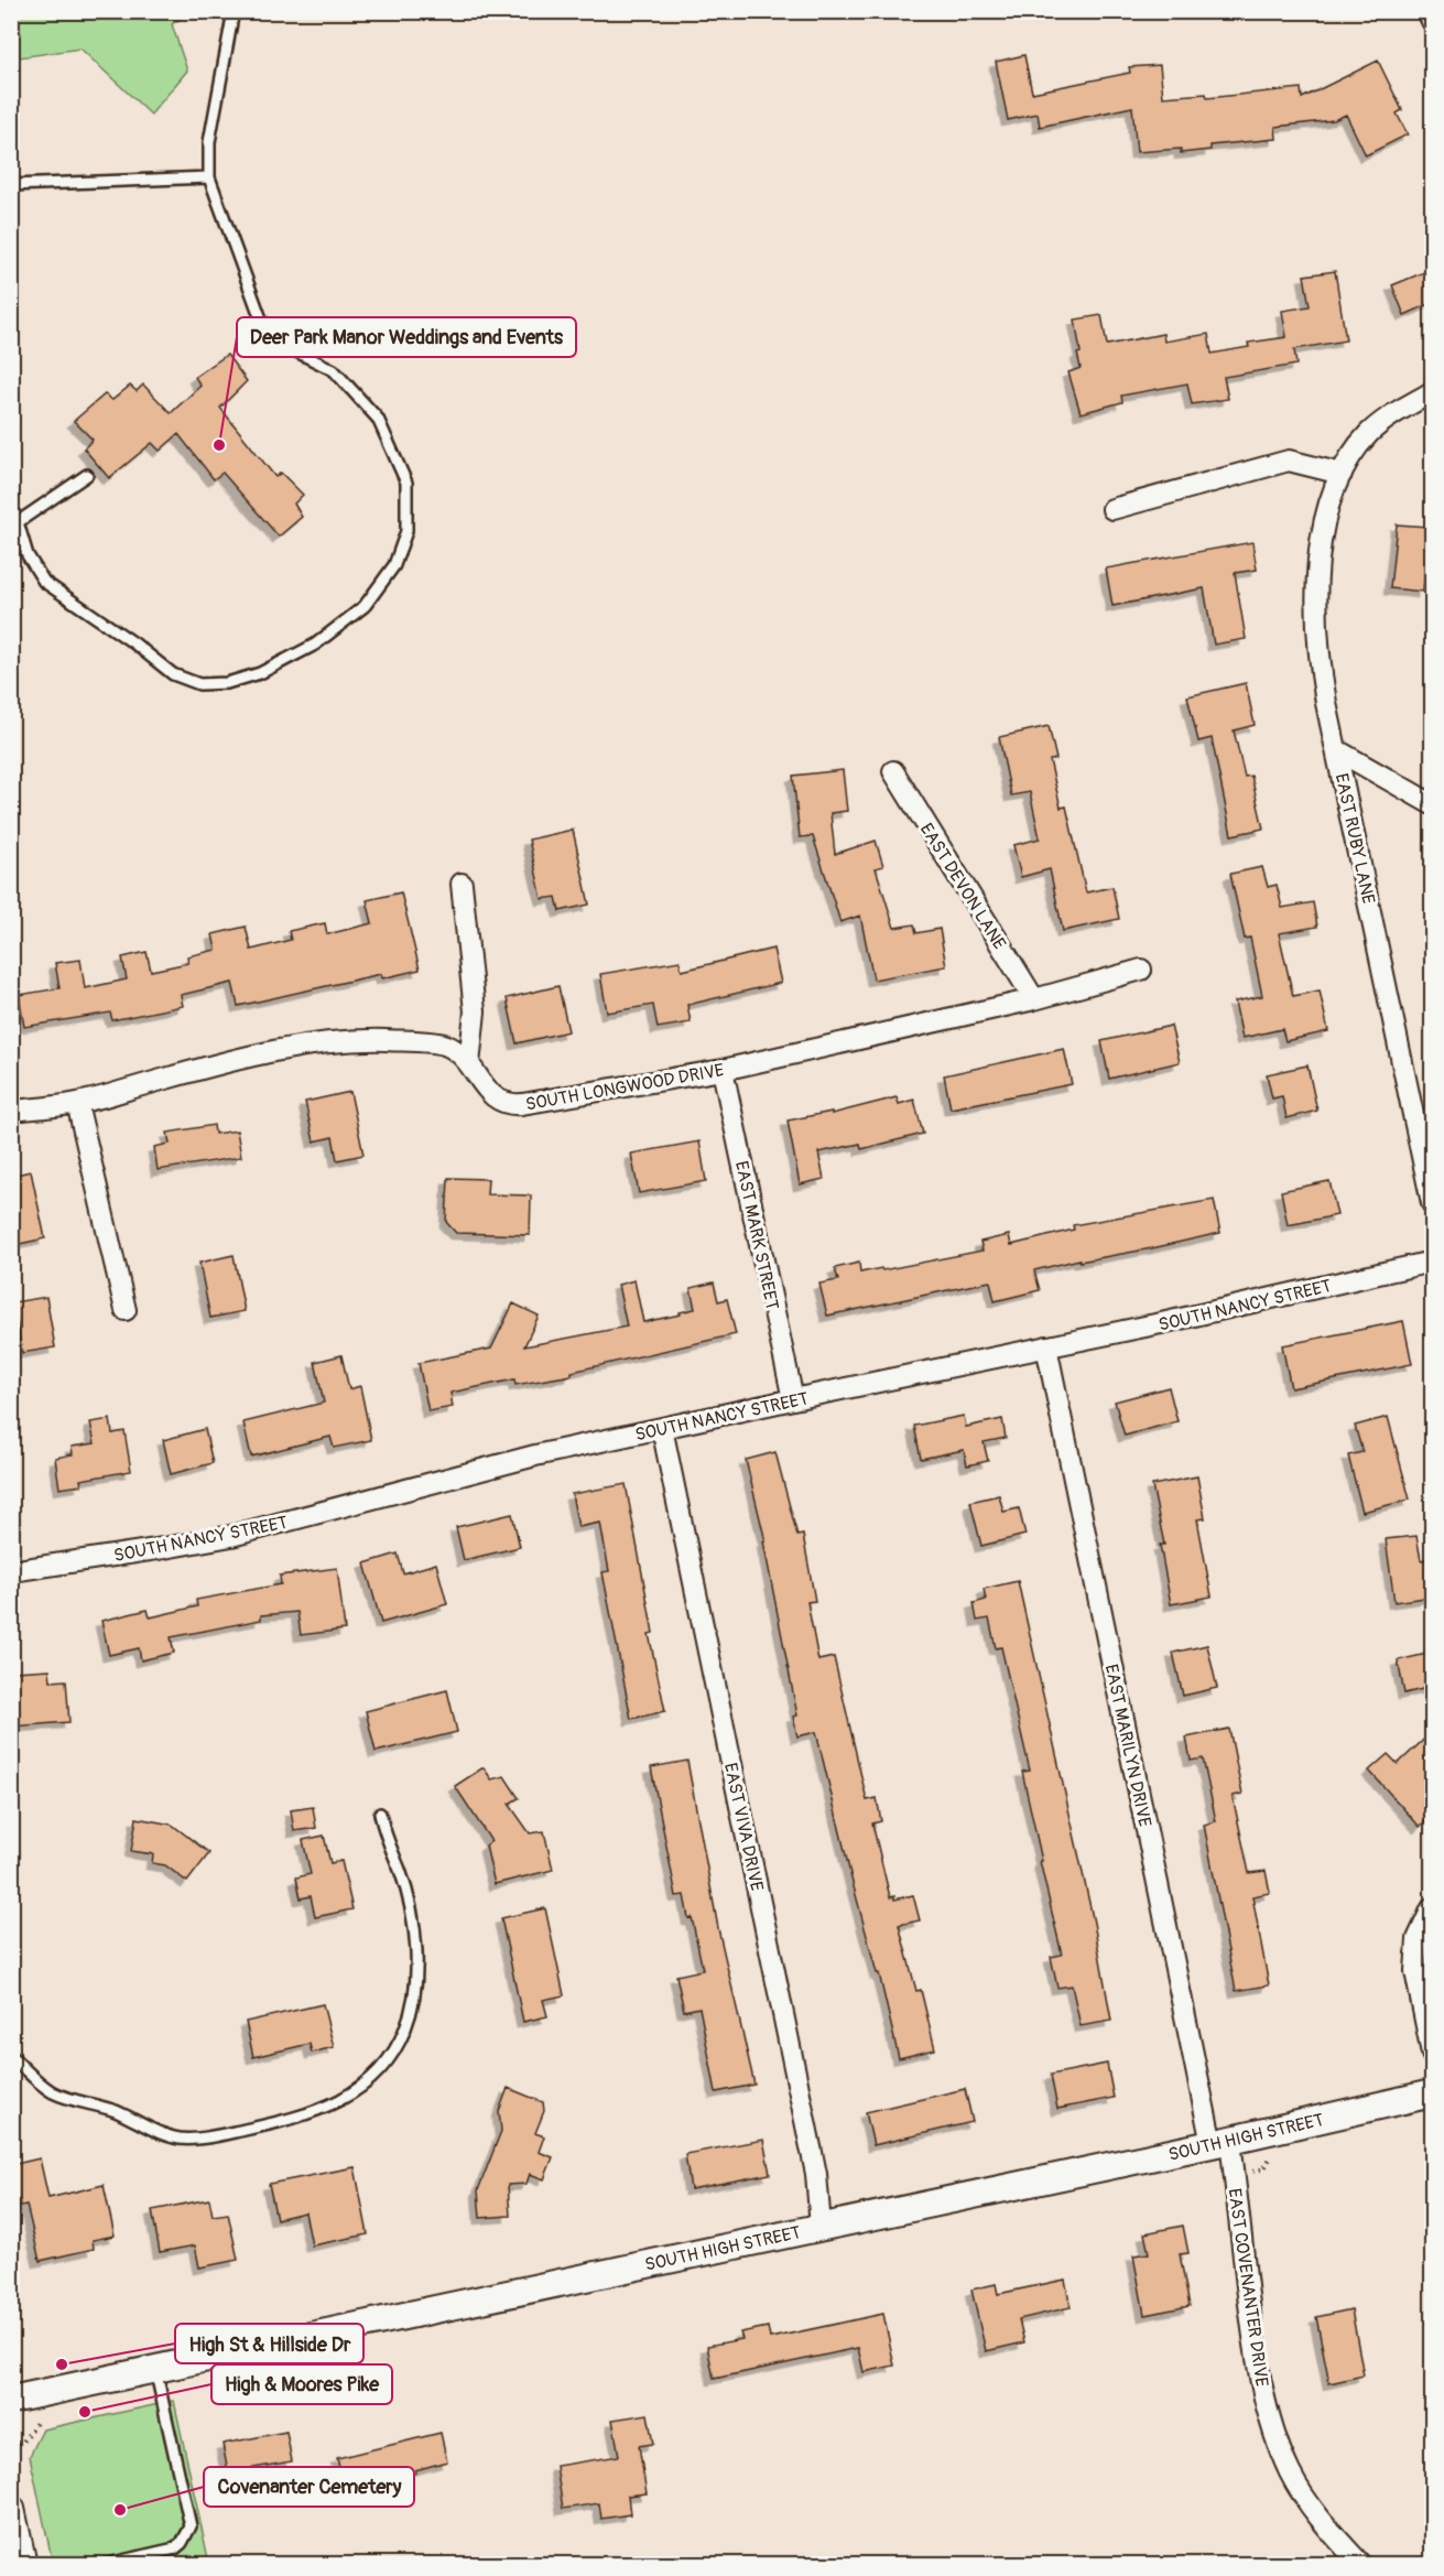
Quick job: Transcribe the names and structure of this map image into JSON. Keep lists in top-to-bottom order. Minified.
{"streets":{"street":["EAST RUBY LANE","EAST DEVON LANE","SOUTH LONGWOOD DRIVE","EAST MARK STREET","SOUTH NANCY STREET","EAST MARILYN DRIVE","EAST VIVA DRIVE","SOUTH HIGH STREET","EAST COVENANTER DRIVE"]},"crossings":[["EAST DEVON LANE","SOUTH LONGWOOD DRIVE"],["SOUTH LONGWOOD DRIVE","EAST MARK STREET"],["EAST MARK STREET","SOUTH NANCY STREET"],["SOUTH NANCY STREET","EAST MARILYN DRIVE"],["SOUTH NANCY STREET","EAST VIVA DRIVE"],["EAST MARILYN DRIVE","SOUTH HIGH STREET"],["EAST MARILYN DRIVE","EAST COVENANTER DRIVE"],["EAST VIVA DRIVE","SOUTH HIGH STREET"],["SOUTH HIGH STREET","EAST COVENANTER DRIVE"]],"places":["Deer Park Manor Weddings and Events","High St & Hillside Dr","High & Moores Pike","Covenanter Cemetery"]}
